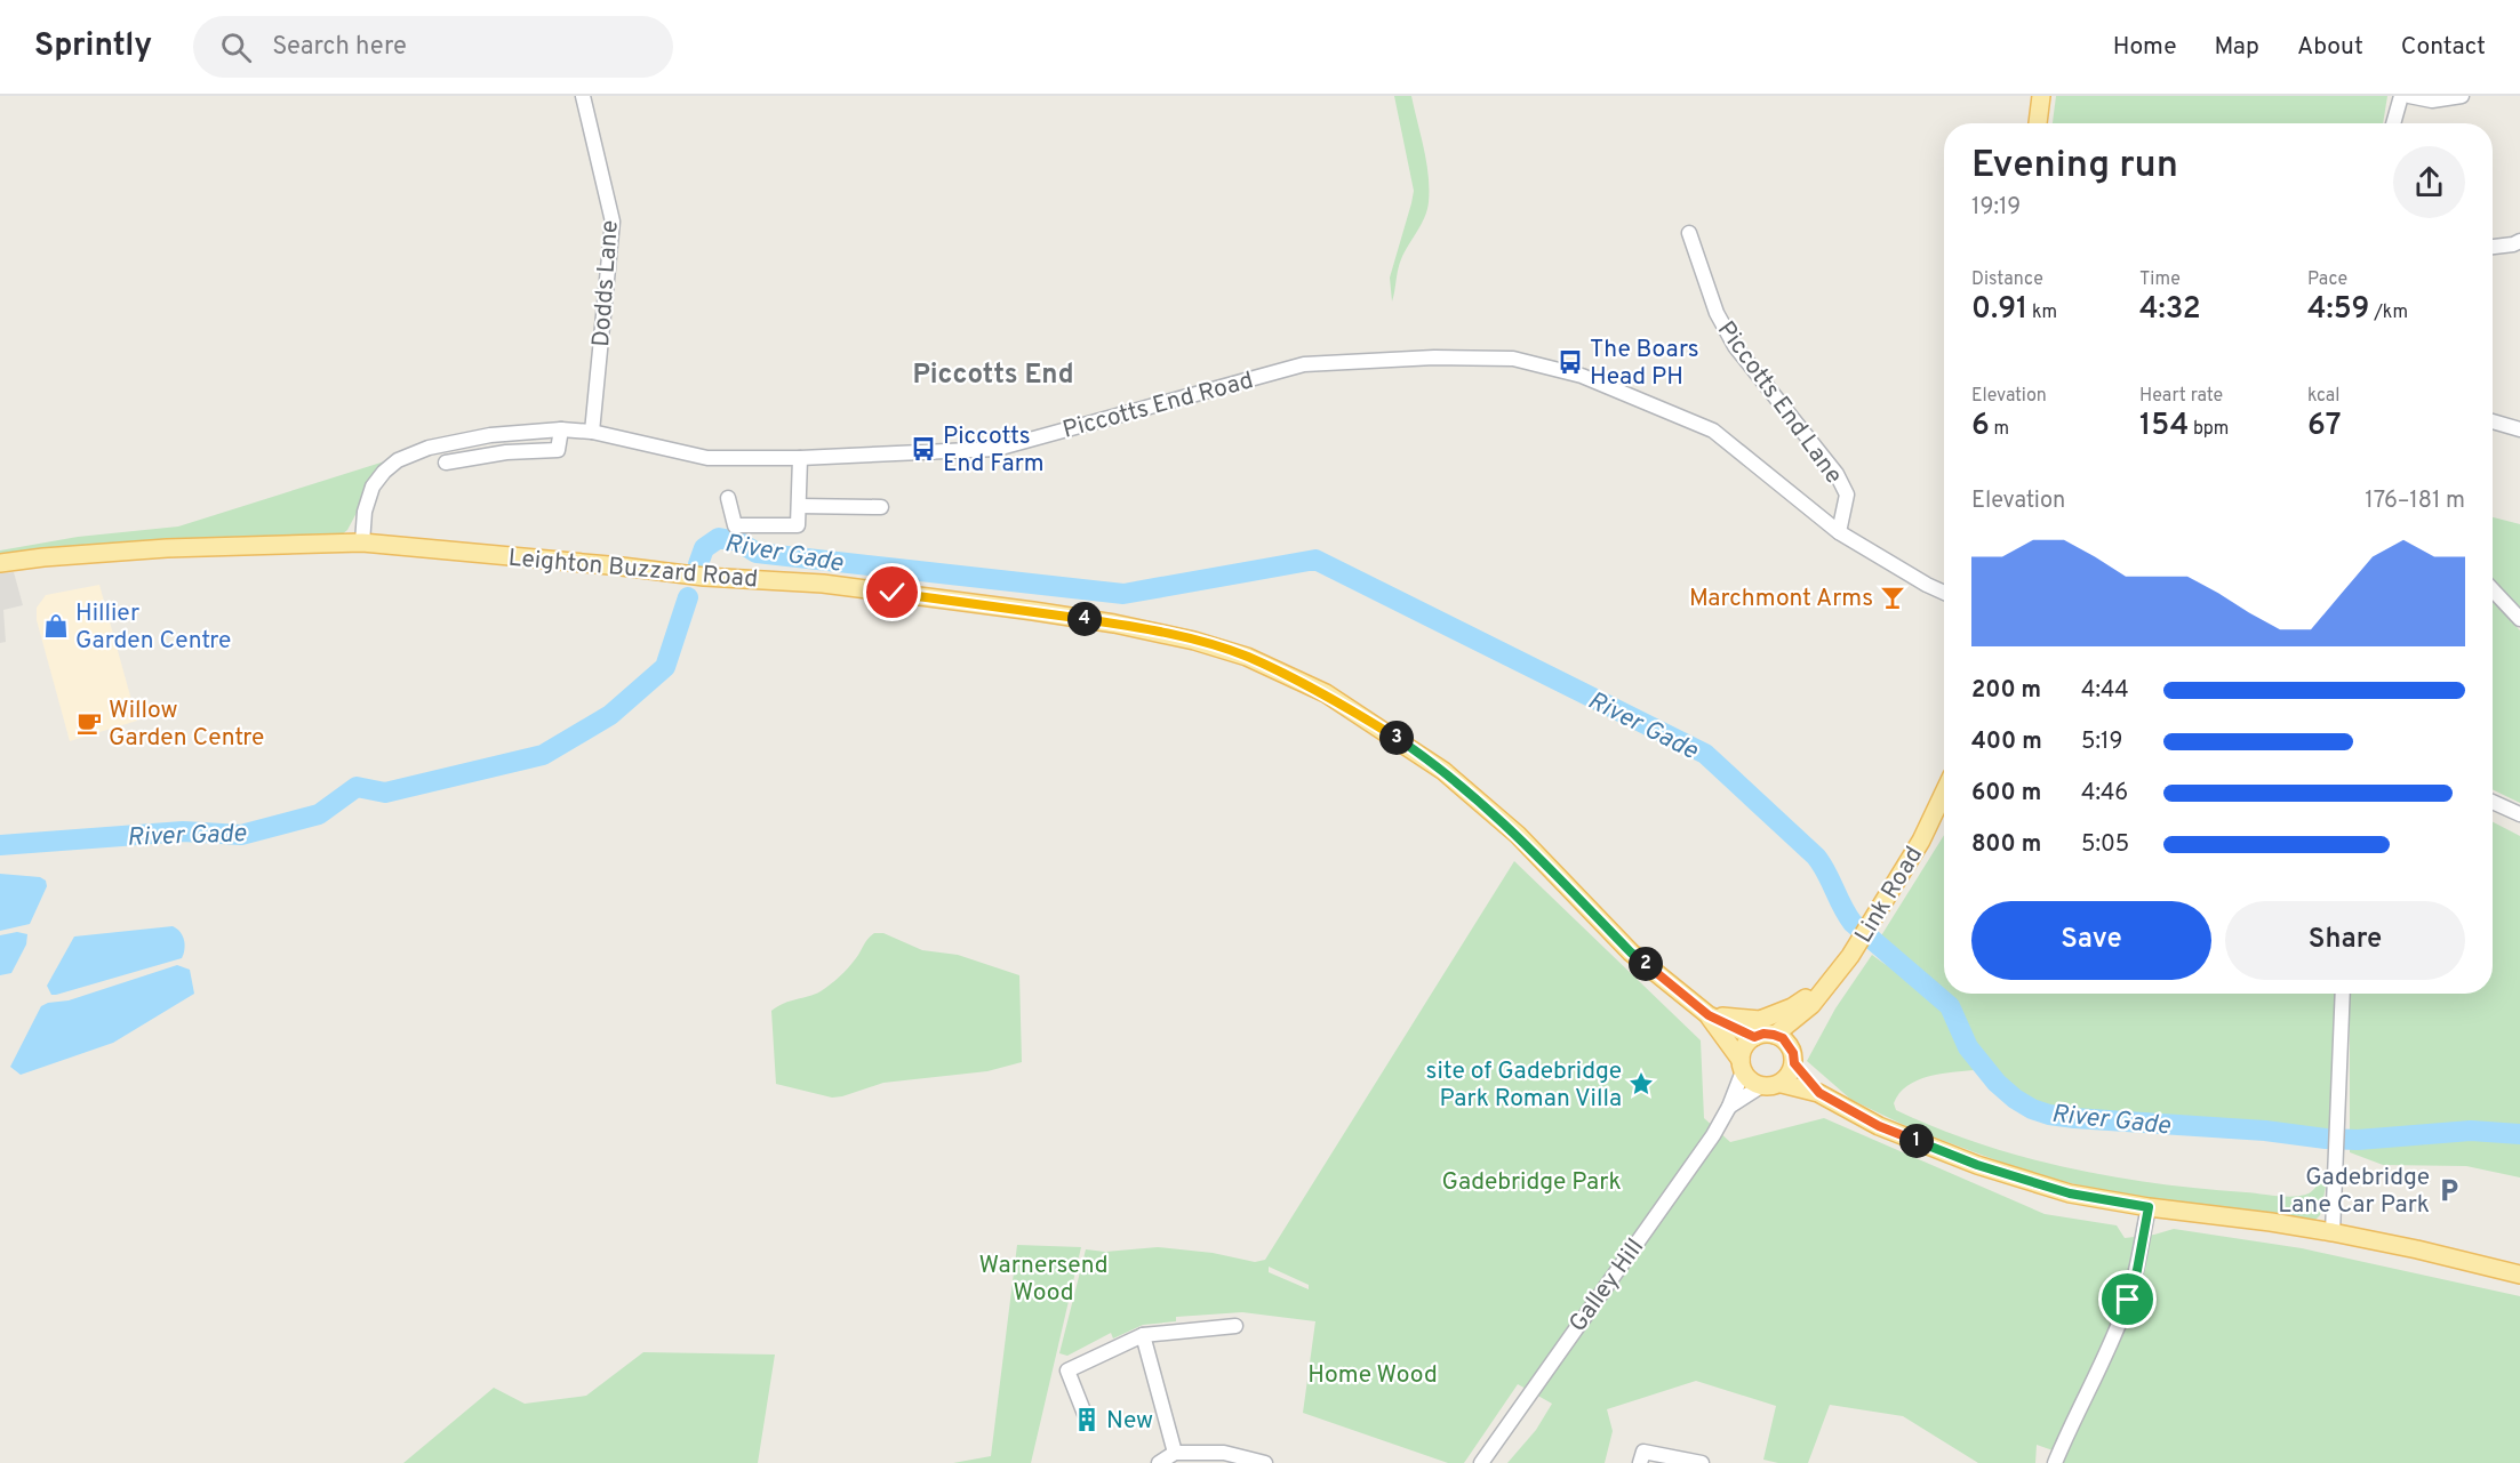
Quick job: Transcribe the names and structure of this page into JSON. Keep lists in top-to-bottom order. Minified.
{"streets":{"main road":["Leighton Buzzard Road","Link Road"],"street":["Dodds Lane","Piccotts End Lane","Piccotts End Road","Galley Hill"]},"crossings":[["Dodds Lane","Piccotts End Road"],["Piccotts End Lane","Piccotts End Road"],["Piccotts End Road","Leighton Buzzard Road"],["Leighton Buzzard Road","Link Road"],["Leighton Buzzard Road","Galley Hill"],["Link Road","Galley Hill"]],"districts":["Piccotts End"],"water":["River Gade"],"parks":["Gadebridge Park","Warnersend Wood","Home Wood"],"places":{"bus stop":["The Boars Head PH","Piccotts End Farm"],"bar":["Marchmont Arms"],"shop":["Hillier Garden Centre"],"cafe":["Willow Garden Centre"],"place":["site of Gadebridge Park Roman Villa"],"parking":["Gadebridge Lane Car Park"],"building":["New"]},"page":{"header":"Sprintly","search":"Search here","nav":["Home","Map","About","Contact"],"heading":["Evening run","19:19"],"stats":[["Distance","0.91 km"],["Time","4:32"],["Pace","4:59 /km"],["Elevation","6 m"],["Heart rate","154 bpm"],["kcal","67"]],"chart":["Elevation","176–181 m"],"pins":["4","3","2","1"],"list":[{"name":"200 m","note":"4:44"},{"name":"400 m","note":"5:19"},{"name":"600 m","note":"4:46"},{"name":"800 m","note":"5:05"}],"buttons":["Save","Share"]}}
